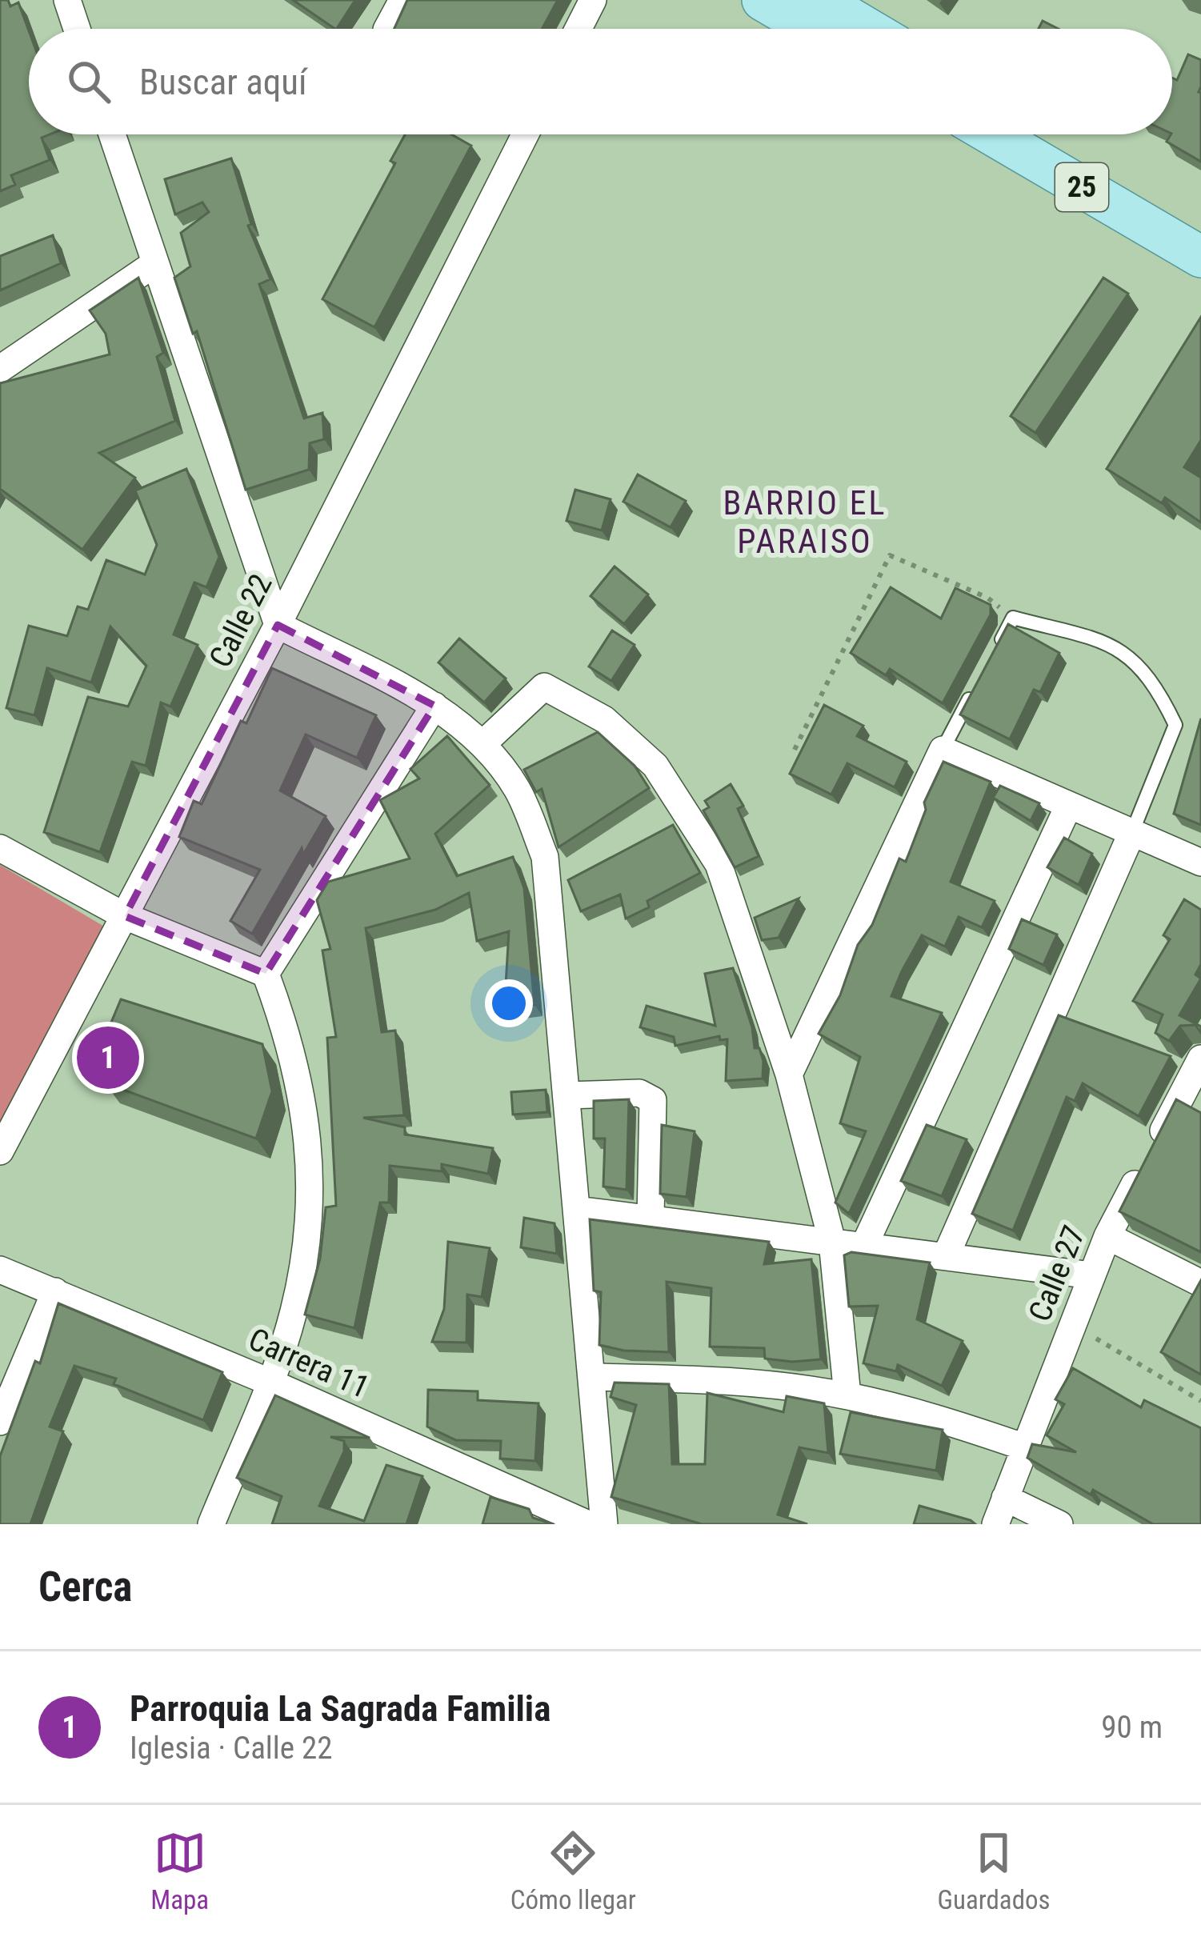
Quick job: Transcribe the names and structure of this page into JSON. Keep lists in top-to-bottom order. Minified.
{"streets":{"main road":["25"],"street":["Calle 22","Calle 27","Carrera 11"]},"districts":["BARRIO EL PARAISO"],"page":{"search":"Buscar aquí","pins":"1","heading":"Cerca","list":[{"mark":"1","name":"Parroquia La Sagrada Familia","note":"Iglesia · Calle 22","value":"90 m"}],"nav":["Mapa","Cómo llegar","Guardados"]}}
